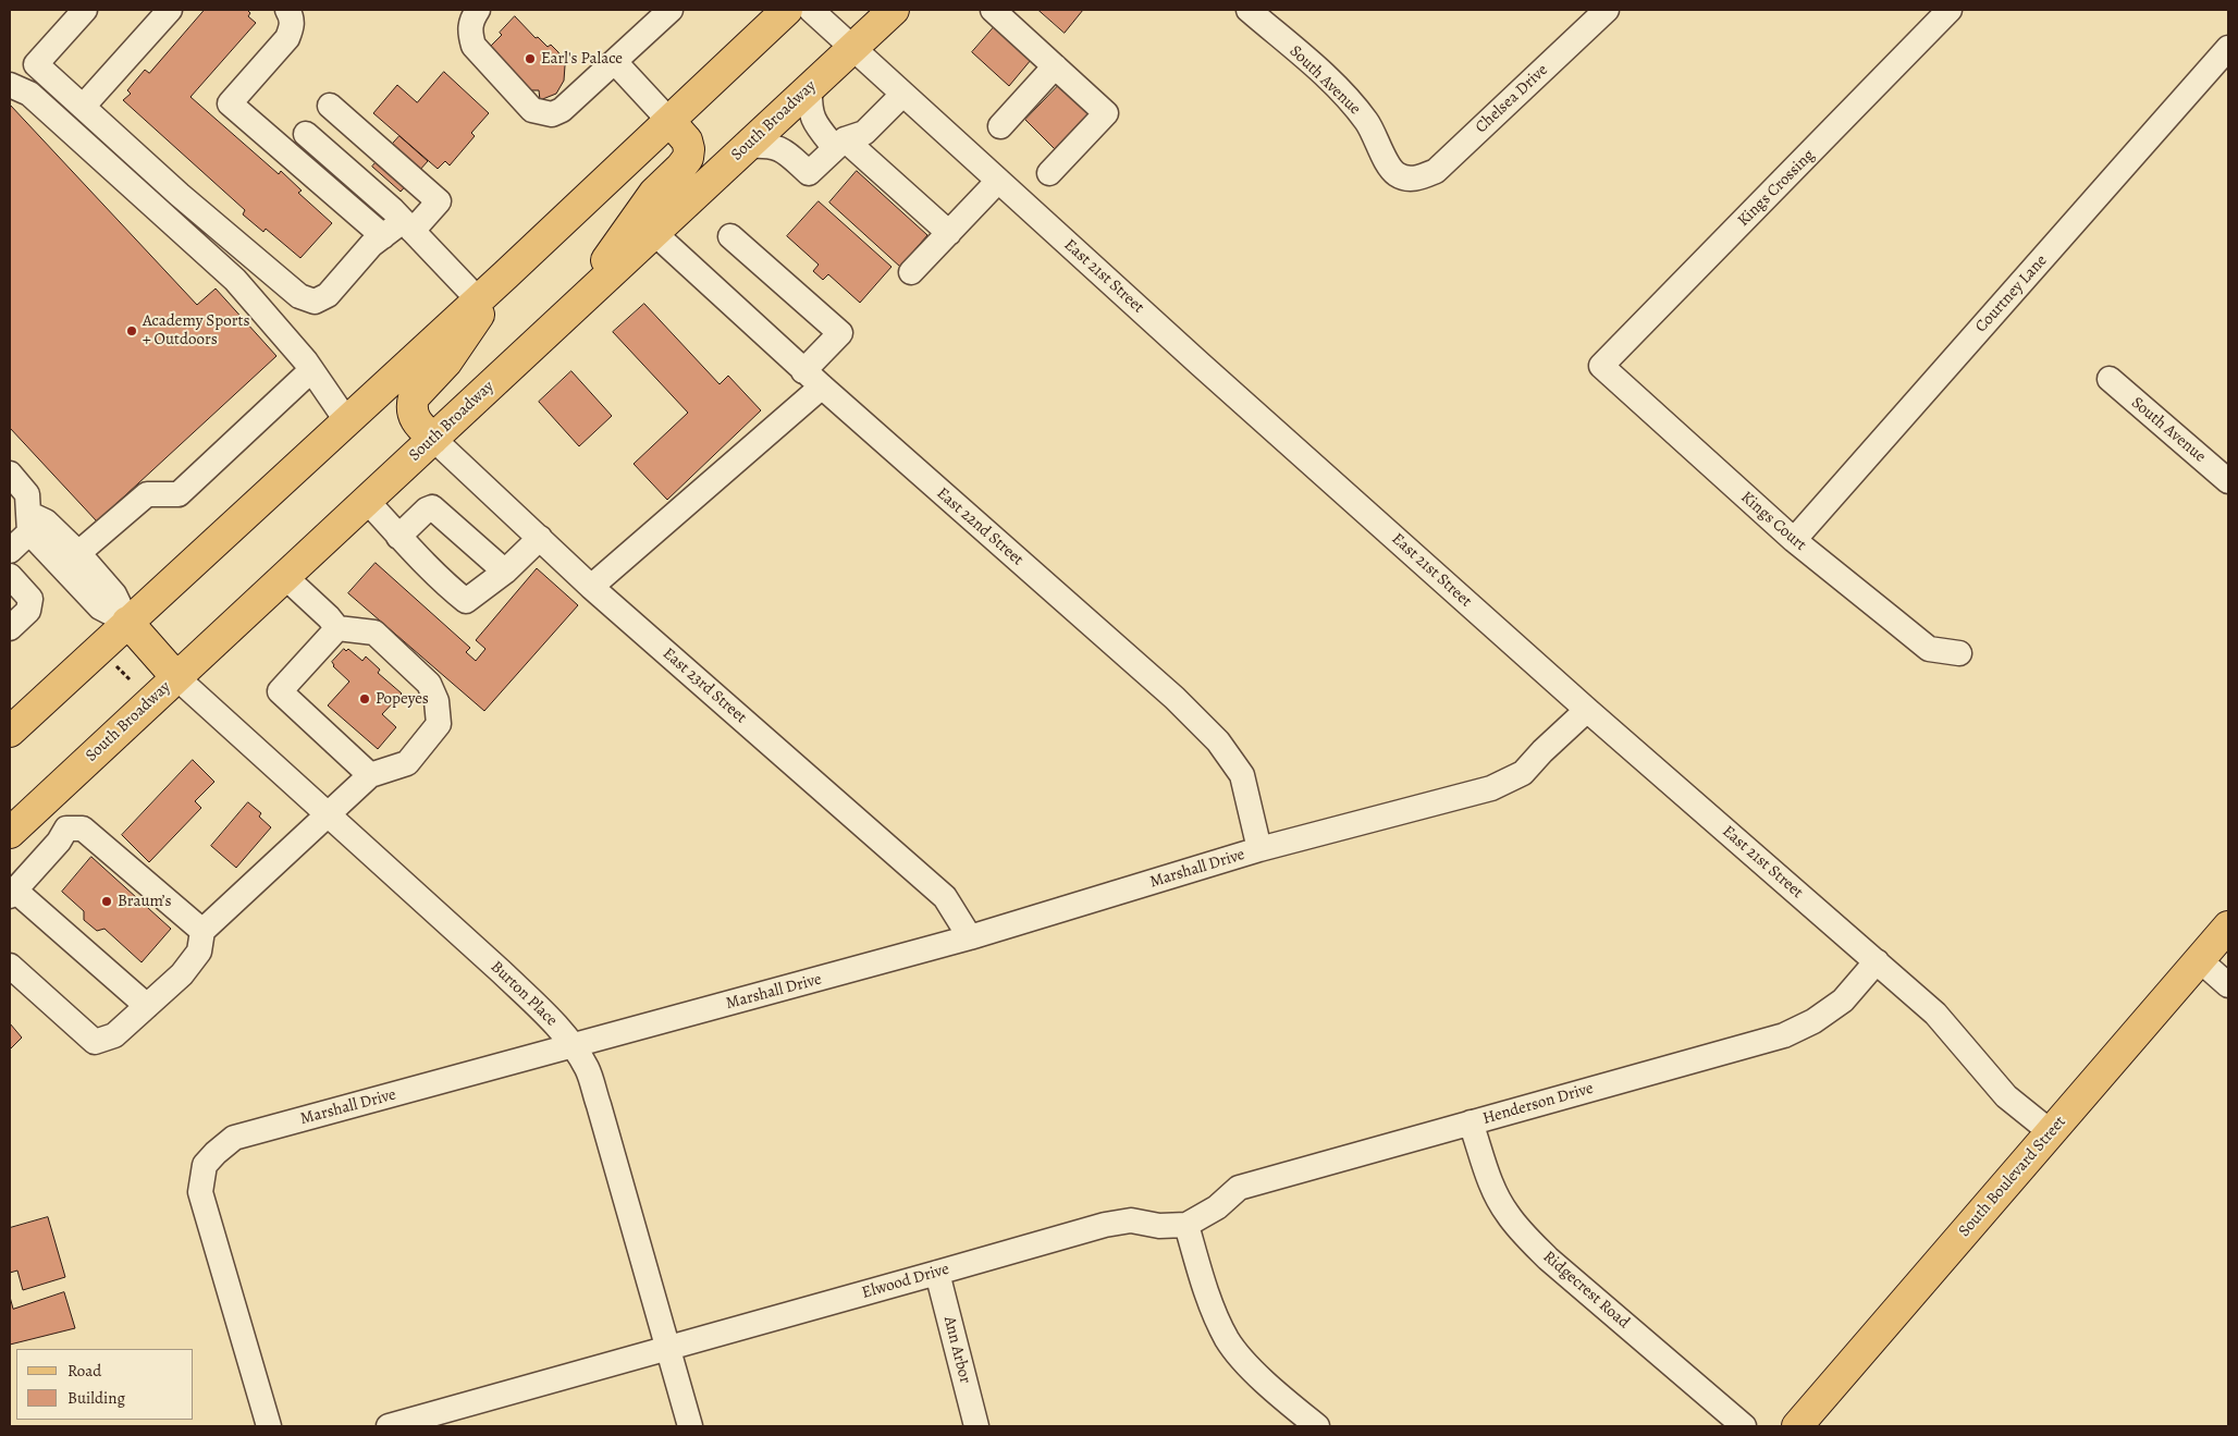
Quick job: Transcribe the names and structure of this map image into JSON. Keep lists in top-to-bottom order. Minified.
{"streets":{"main road":["South Broadway","South Boulevard Street"],"street":["South Avenue","Chelsea Drive","Kings Crossing","East 21st Street","Courtney Lane","Kings Court","East 22nd Street","East 23rd Street","Marshall Drive","Burton Place","Henderson Drive","Elwood Drive","Ridgecrest Road","Ann Arbor"]},"crossings":[["South Avenue","Chelsea Drive"],["South Broadway","East 21st Street"],["South Broadway","East 22nd Street"],["South Broadway","East 23rd Street"],["South Broadway","Burton Place"],["Kings Crossing","Kings Court"],["East 21st Street","Marshall Drive"],["East 21st Street","Henderson Drive"],["East 21st Street","South Boulevard Street"],["Courtney Lane","Kings Court"],["East 22nd Street","Marshall Drive"],["East 23rd Street","Marshall Drive"],["Marshall Drive","Burton Place"],["Burton Place","Elwood Drive"],["Henderson Drive","Elwood Drive"],["Henderson Drive","Ridgecrest Road"],["Elwood Drive","Ann Arbor"]],"places":["Earl's Palace","Academy Sports + Outdoors","Popeyes","Braum’s"],"legend":["Road","Building"]}
